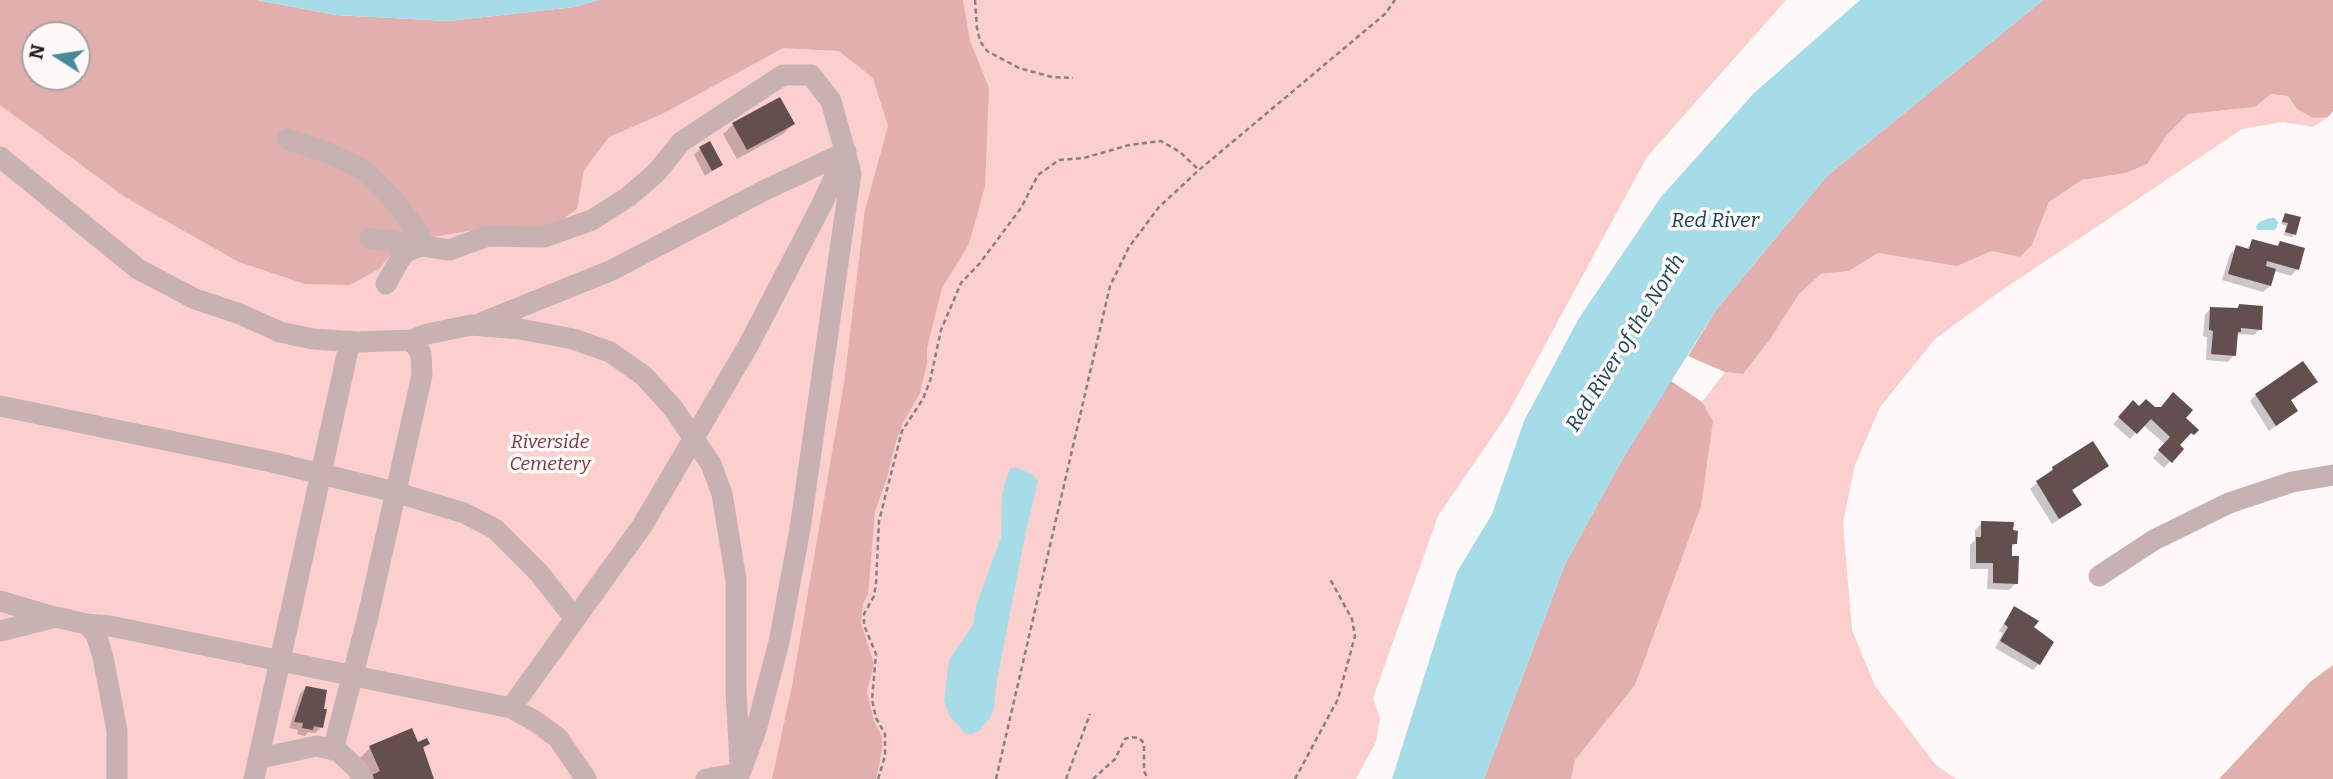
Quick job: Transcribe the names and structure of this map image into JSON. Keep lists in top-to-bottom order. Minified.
{"water":["Red River","Red River of the North"],"parks":["Riverside Cemetery"],"north":"left"}
